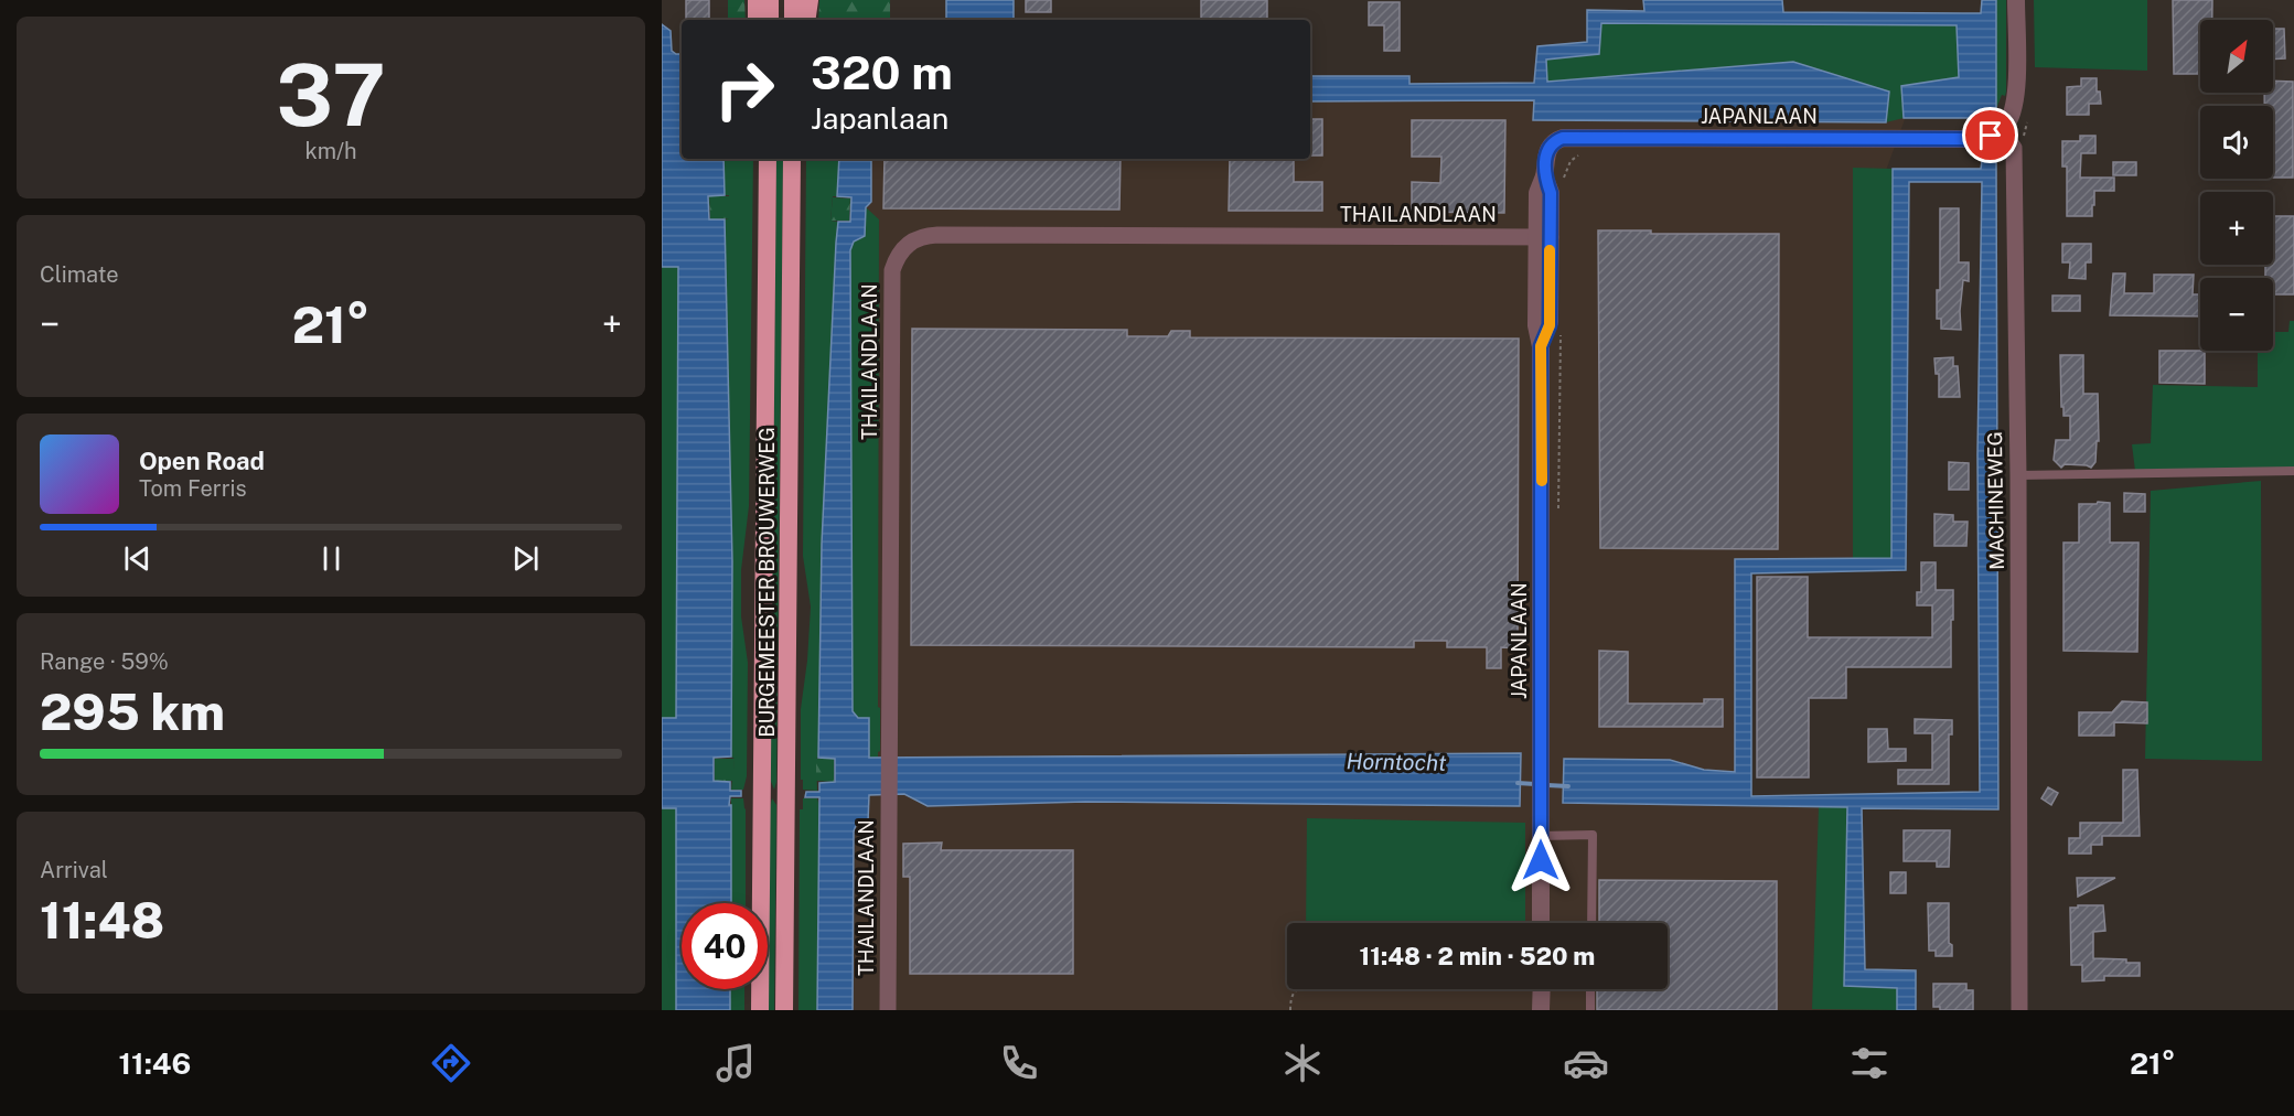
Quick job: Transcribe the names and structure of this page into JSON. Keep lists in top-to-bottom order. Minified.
{"streets":{"highway":["BURGEMEESTER BROUWERWEG"],"street":["JAPANLAAN","THAILANDLAAN","MACHINEWEG"]},"crossings":[["JAPANLAAN","THAILANDLAAN"],["JAPANLAAN","MACHINEWEG"]],"water":["Horntocht"],"north":"top right","page":{"tile":[["37","km/h"],"Climate",["Range · 59%","295 km"],["Arrival","11:48"]],"map_buttons":["+","−"],"turn":["320 m","Japanlaan"],"heat":["−","21°","+"],"song":["Open Road","Tom Ferris"],"limit":"40","trip":"11:48 · 2 min · 520 m","tabs":["11:46","21°"]}}
